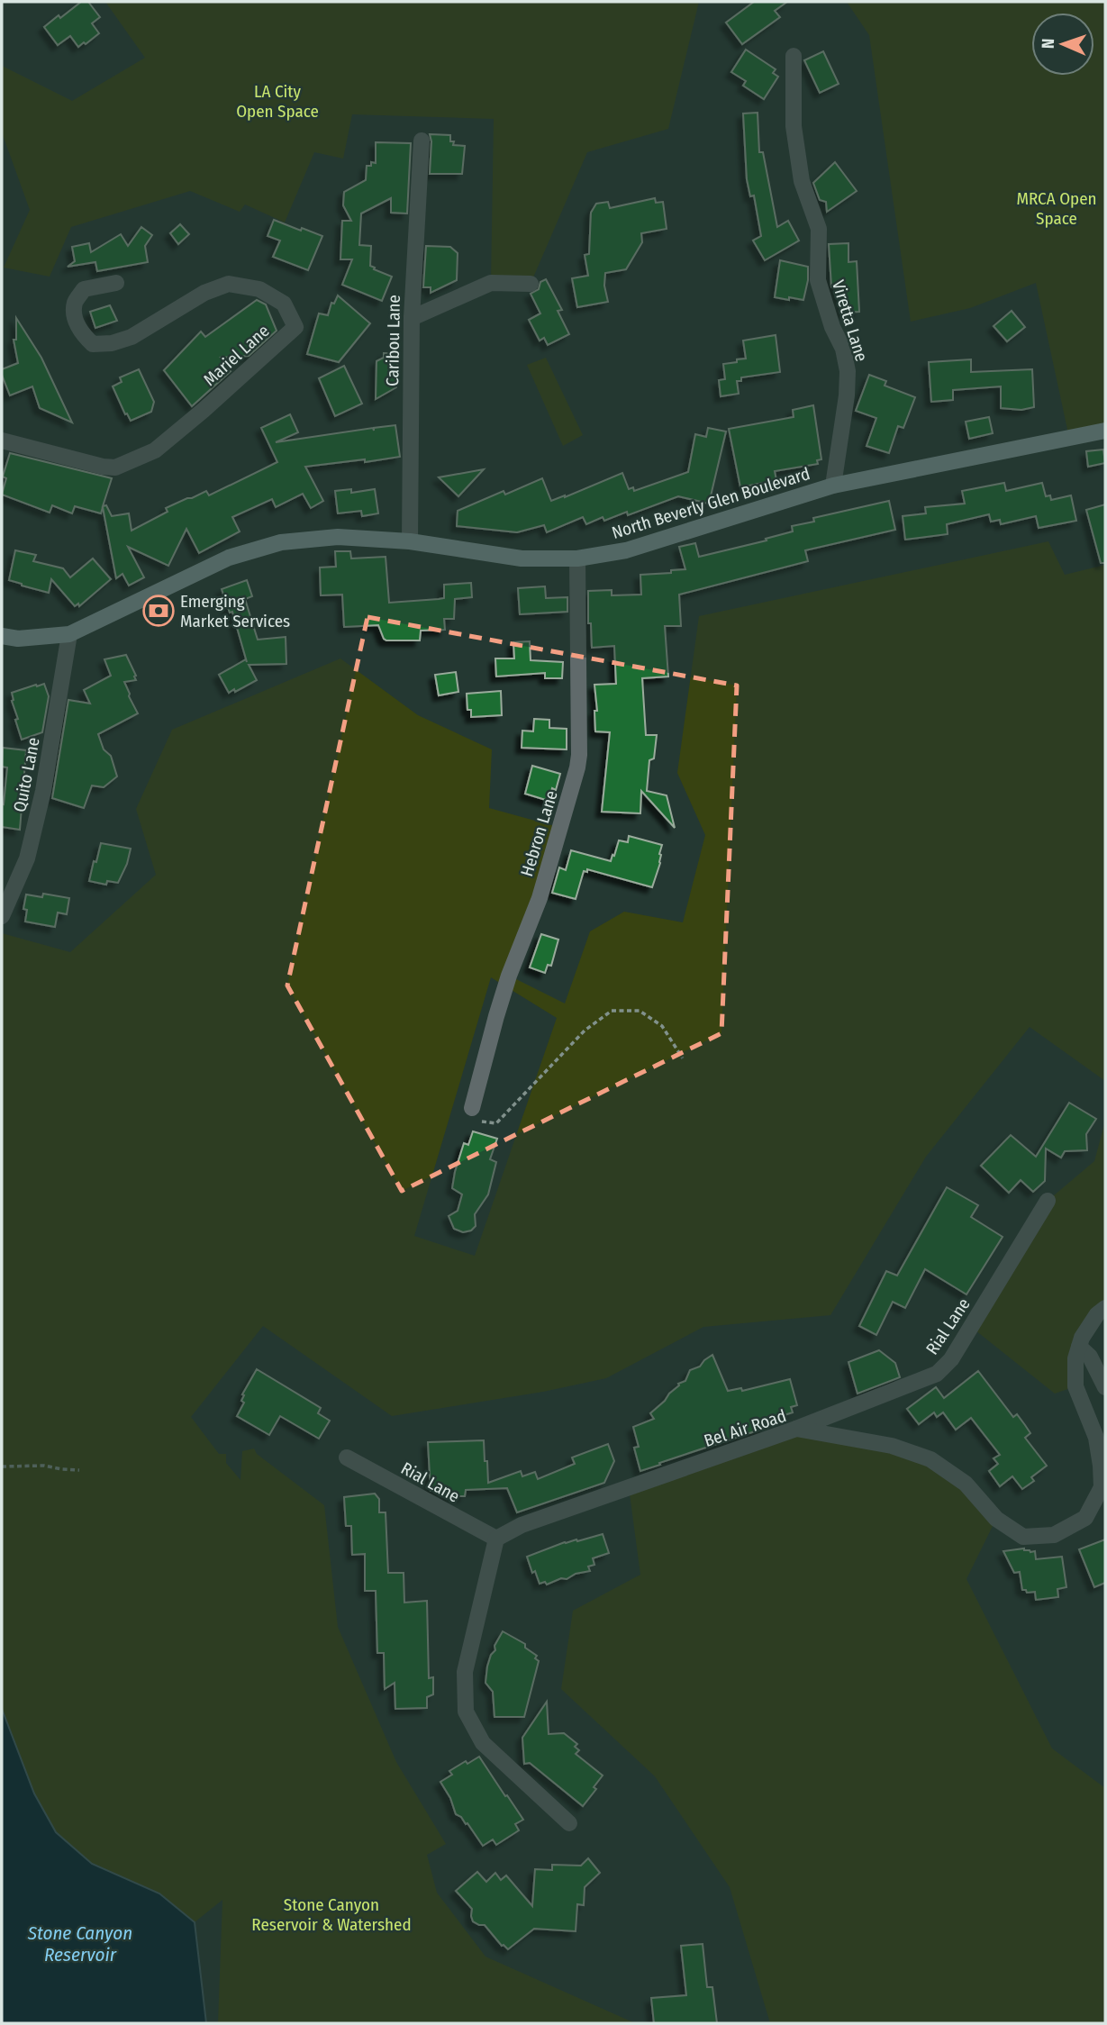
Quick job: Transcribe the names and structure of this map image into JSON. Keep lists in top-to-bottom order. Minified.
{"streets":{"main road":["North Beverly Glen Boulevard"],"street":["Viretta Lane","Caribou Lane","Mariel Lane","Quito Lane","Hebron Lane","Rial Lane","Bel Air Road"]},"crossings":[["Viretta Lane","North Beverly Glen Boulevard"],["Caribou Lane","North Beverly Glen Boulevard"],["North Beverly Glen Boulevard","Quito Lane"],["North Beverly Glen Boulevard","Hebron Lane"],["Rial Lane","Bel Air Road"]],"water":["Stone Canyon Reservoir"],"parks":["LA City Open Space","MRCA Open Space","Stone Canyon Reservoir & Watershed"],"places":{"bank":["Emerging Market Services"]},"north":"left"}
